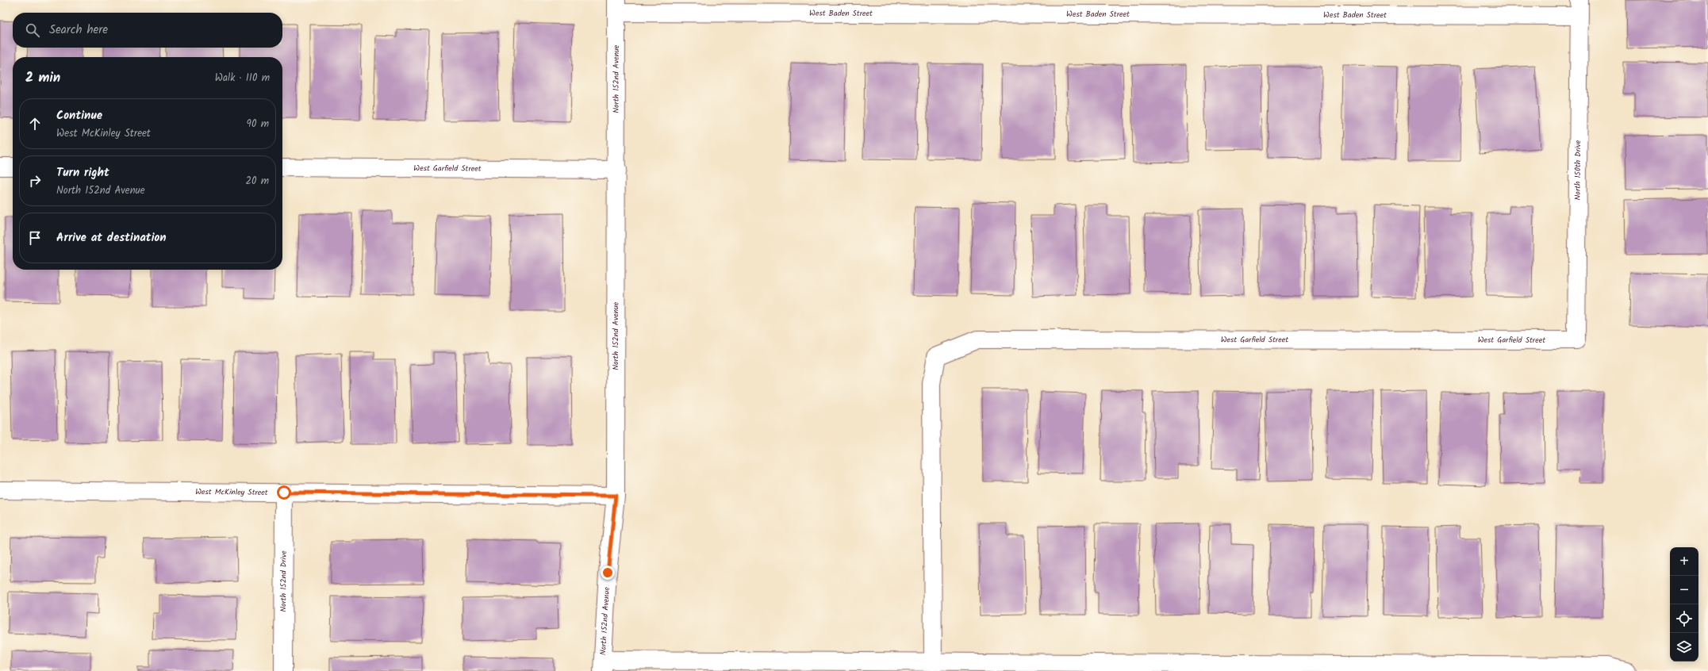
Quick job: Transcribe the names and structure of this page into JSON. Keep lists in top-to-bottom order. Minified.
{"streets":{"street":["West Baden Street","North 152nd Avenue","West Garfield Street","North 150th Drive","West McKinley Street","North 152nd Drive"]},"crossings":[["West Baden Street","North 152nd Avenue"],["West Baden Street","North 150th Drive"],["North 152nd Avenue","West Garfield Street"],["North 152nd Avenue","West McKinley Street"],["West Garfield Street","North 150th Drive"],["West McKinley Street","North 152nd Drive"]],"page":{"search":"Search here","heading":["2 min","Walk · 110 m"],"list":[["Continue","West McKinley Street","90 m"],["Turn right","North 152nd Avenue","20 m"],"Arrive at destination"],"map_buttons":["+","−"]}}
